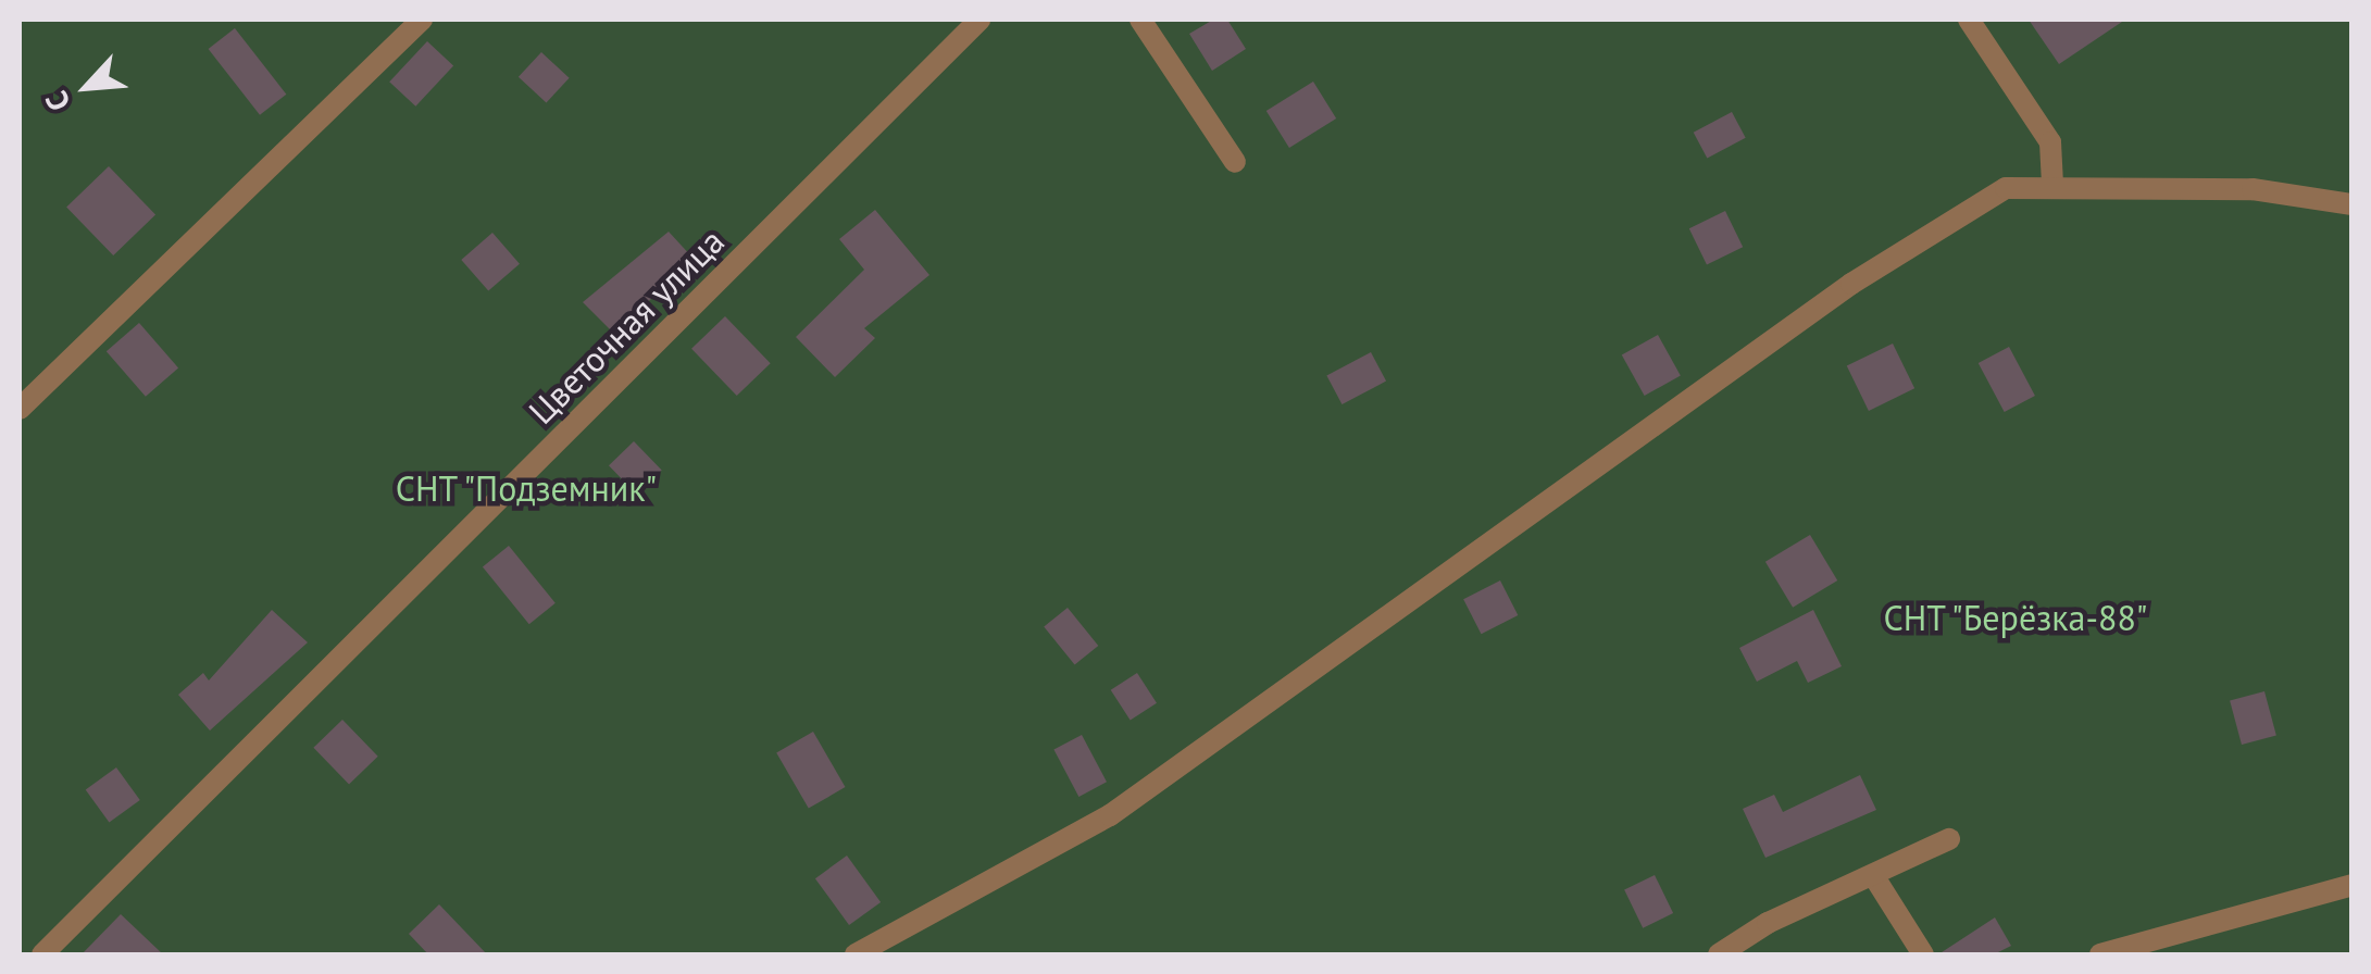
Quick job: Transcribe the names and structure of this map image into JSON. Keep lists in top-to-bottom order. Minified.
{"streets":{"street":["Цветочная улица"]},"parks":["СНТ \"Подземник\"","СНТ \"Берёзка-88\""],"north":"bottom left"}
